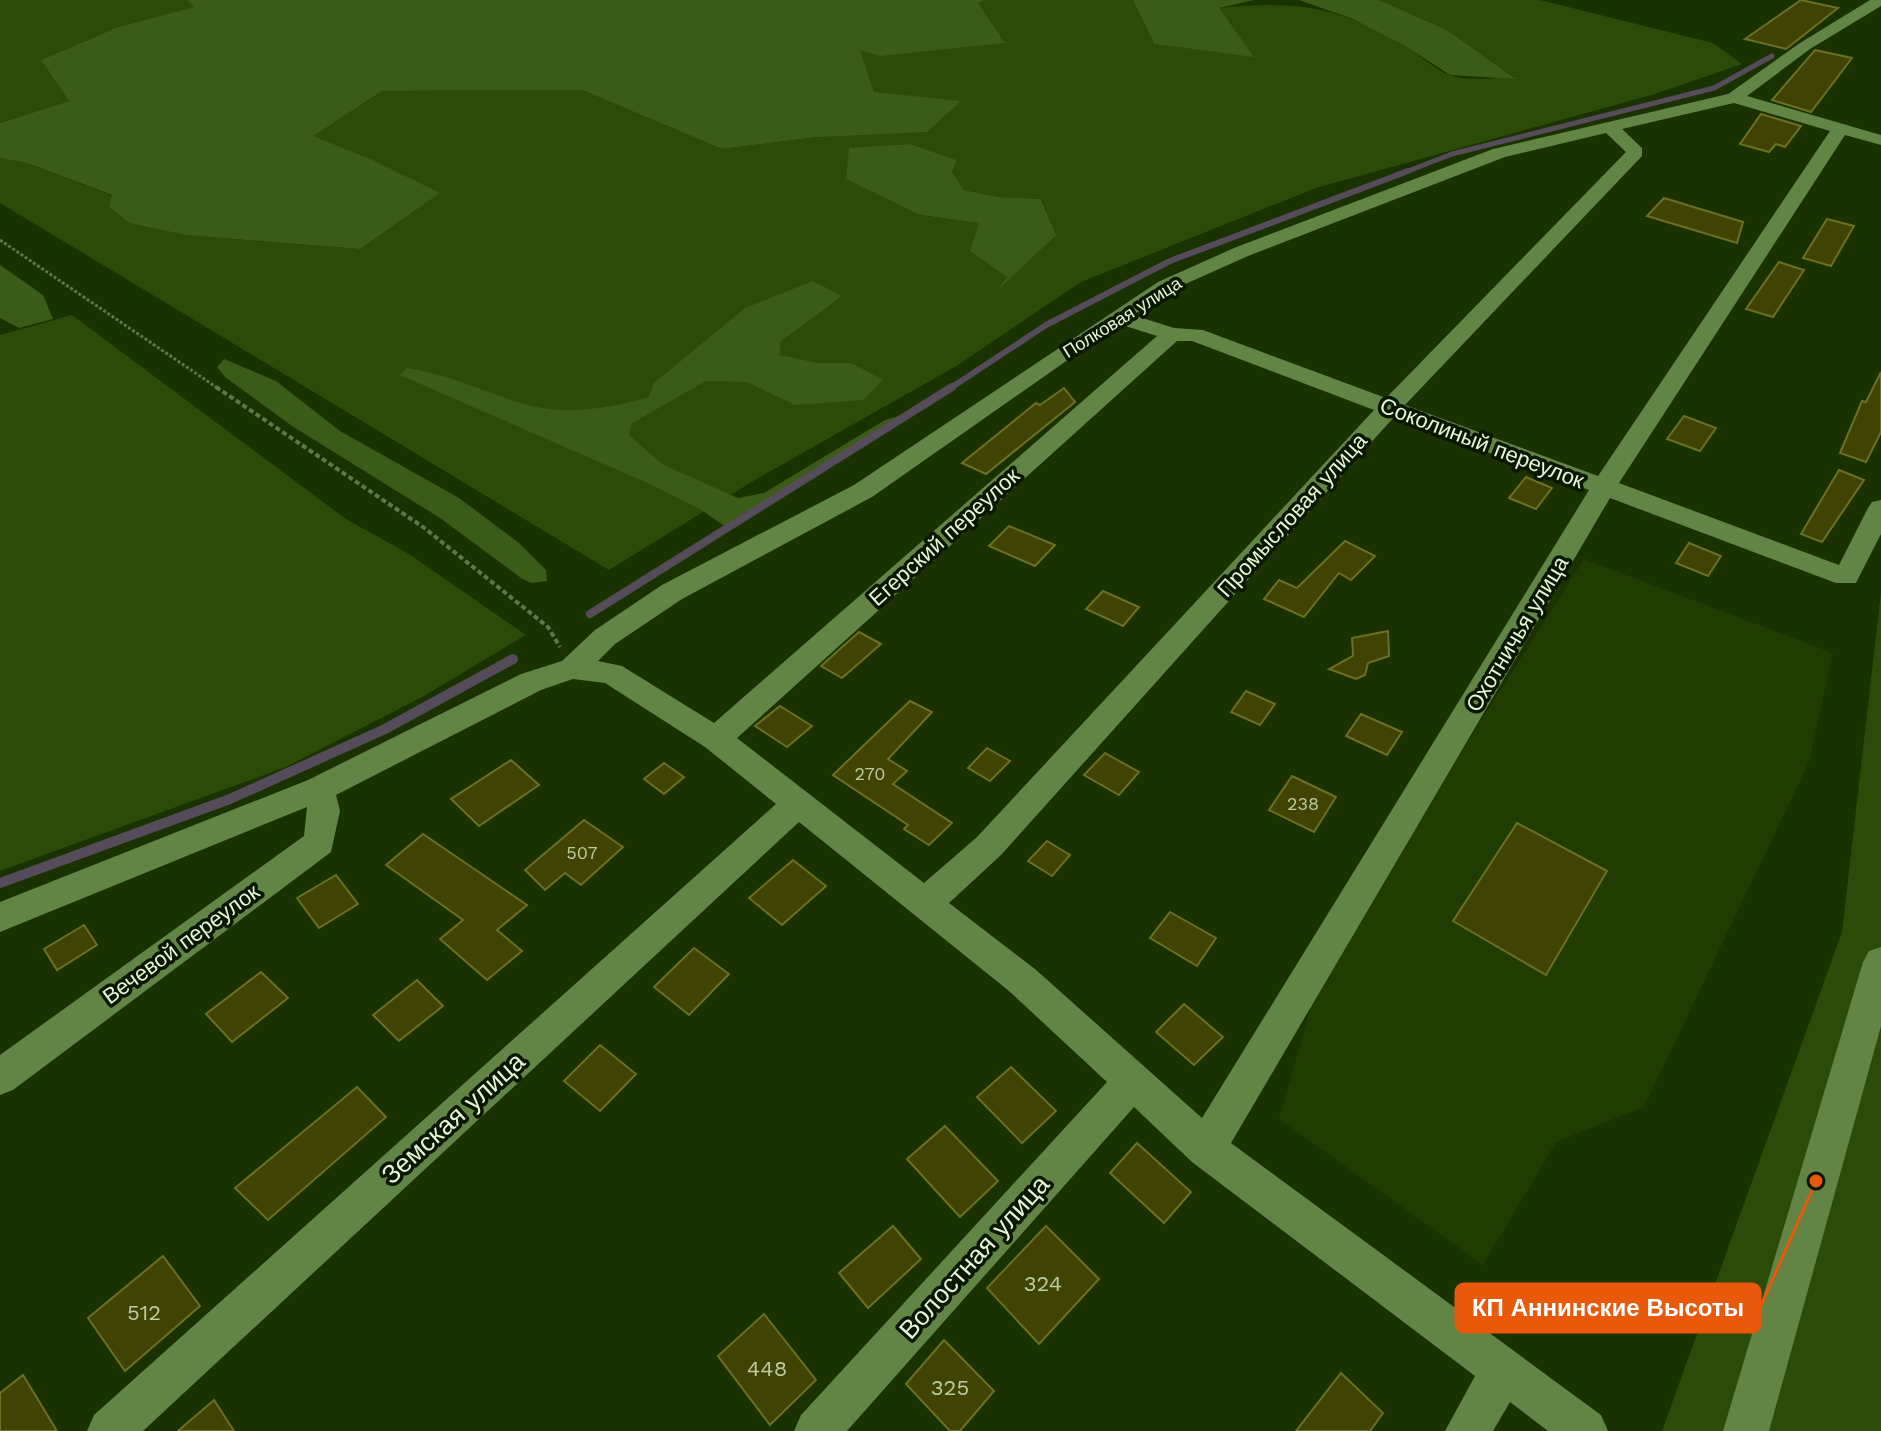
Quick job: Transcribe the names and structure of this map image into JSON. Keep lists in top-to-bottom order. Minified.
{"streets":{"street":["Полковая улица","Соколиный переулок","Промысловая улица","Егерский переулок","Охотничья улица","Вечевой переулок","Земская улица","Волостная улица"]},"crossings":[["Полковая улица","Соколиный переулок"],["Полковая улица","Промысловая улица"],["Соколиный переулок","Промысловая улица"],["Соколиный переулок","Егерский переулок"],["Соколиный переулок","Охотничья улица"]],"places":["КП Аннинские Высоты"],"house_numbers":["270","238","507","324","512","448","325"]}
